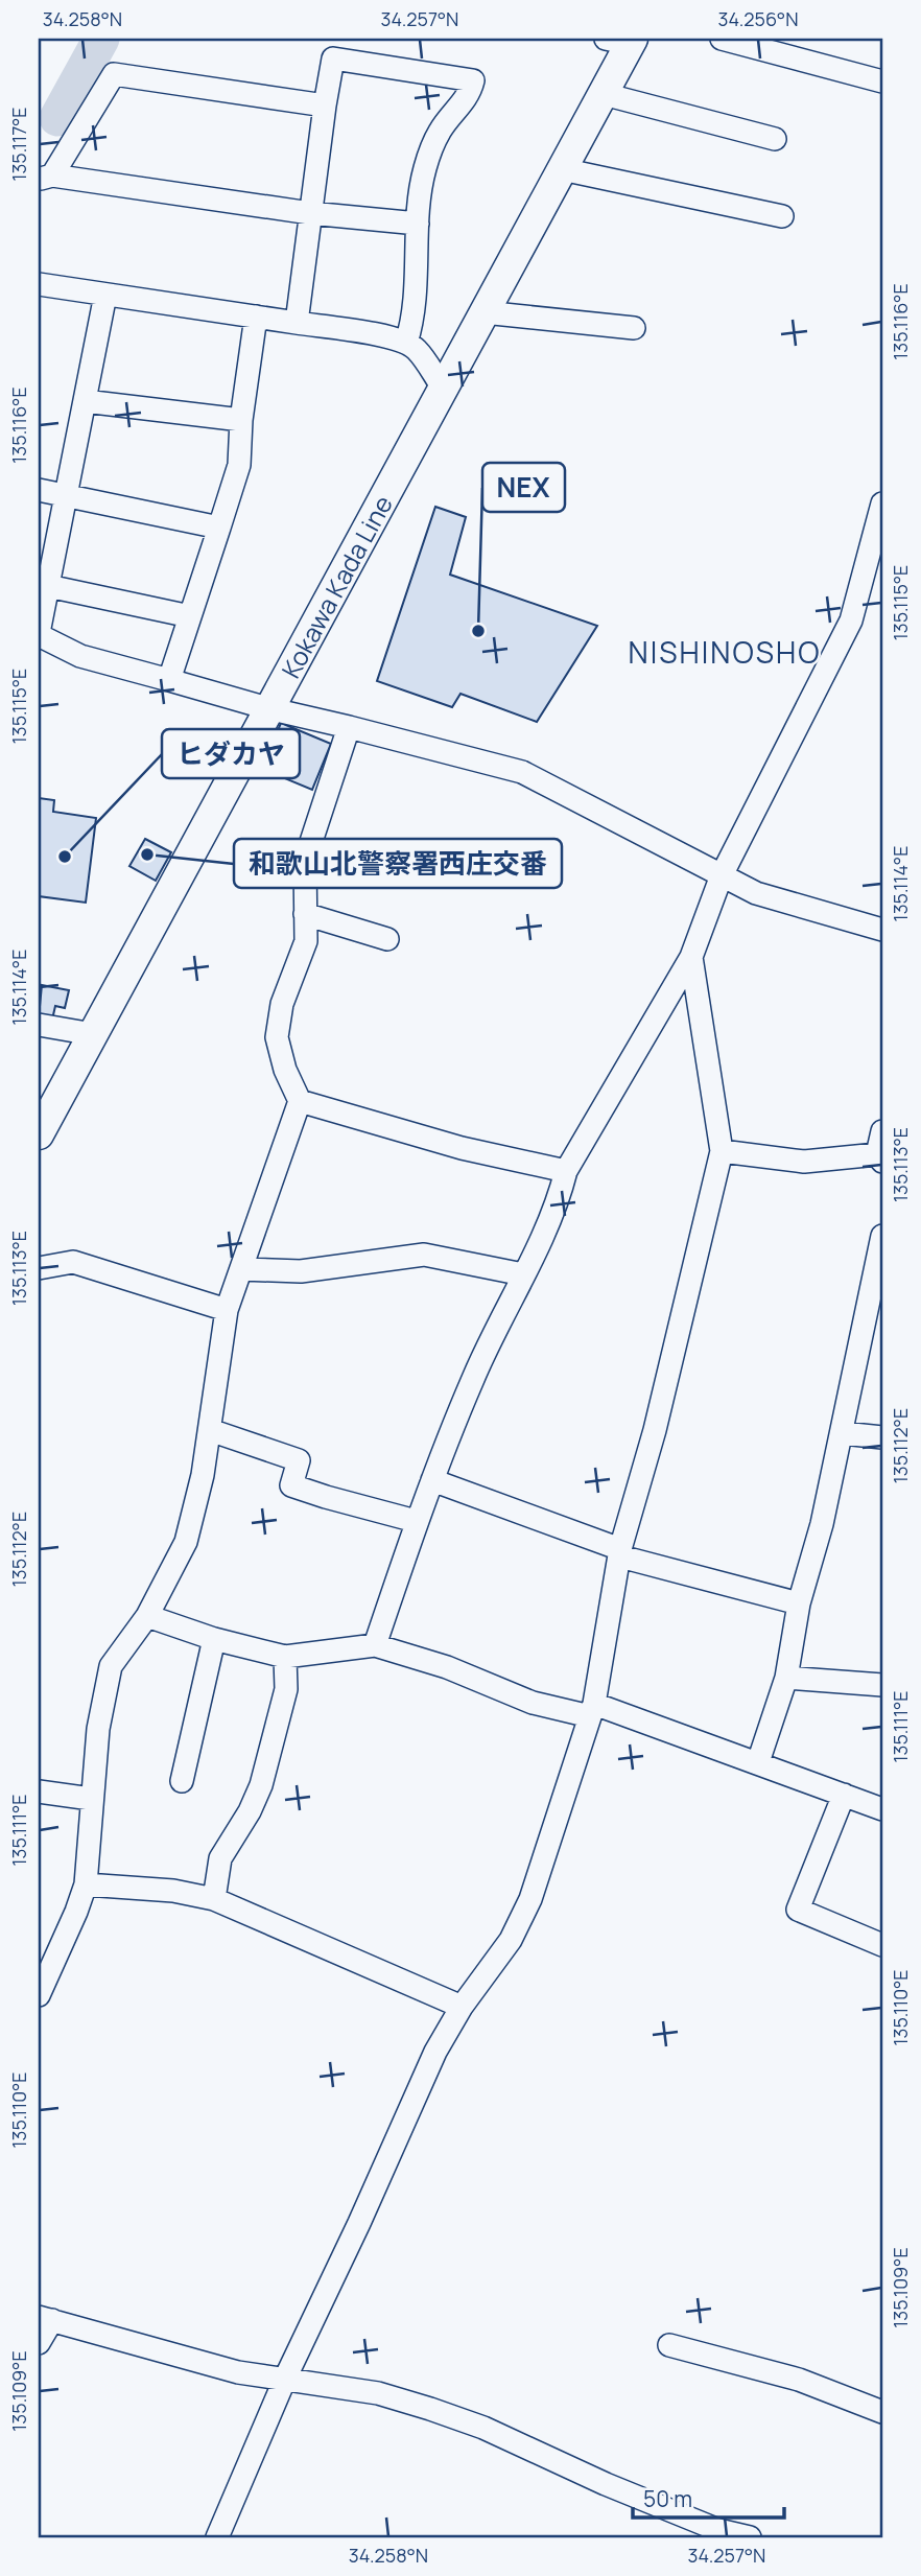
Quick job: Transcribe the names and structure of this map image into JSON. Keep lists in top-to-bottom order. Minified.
{"streets":{"main road":["Kokawa Kada Line"]},"districts":["NISHINOSHO"],"places":["NEX","和歌山北警察署西庄交番","ヒダカヤ"],"scale_bar":"50 m","coordinates":["34.258°N","34.257°N","34.256°N","135.117°E","135.116°E","135.115°E","135.114°E","135.113°E","135.112°E","135.111°E","135.110°E","135.109°E"]}
